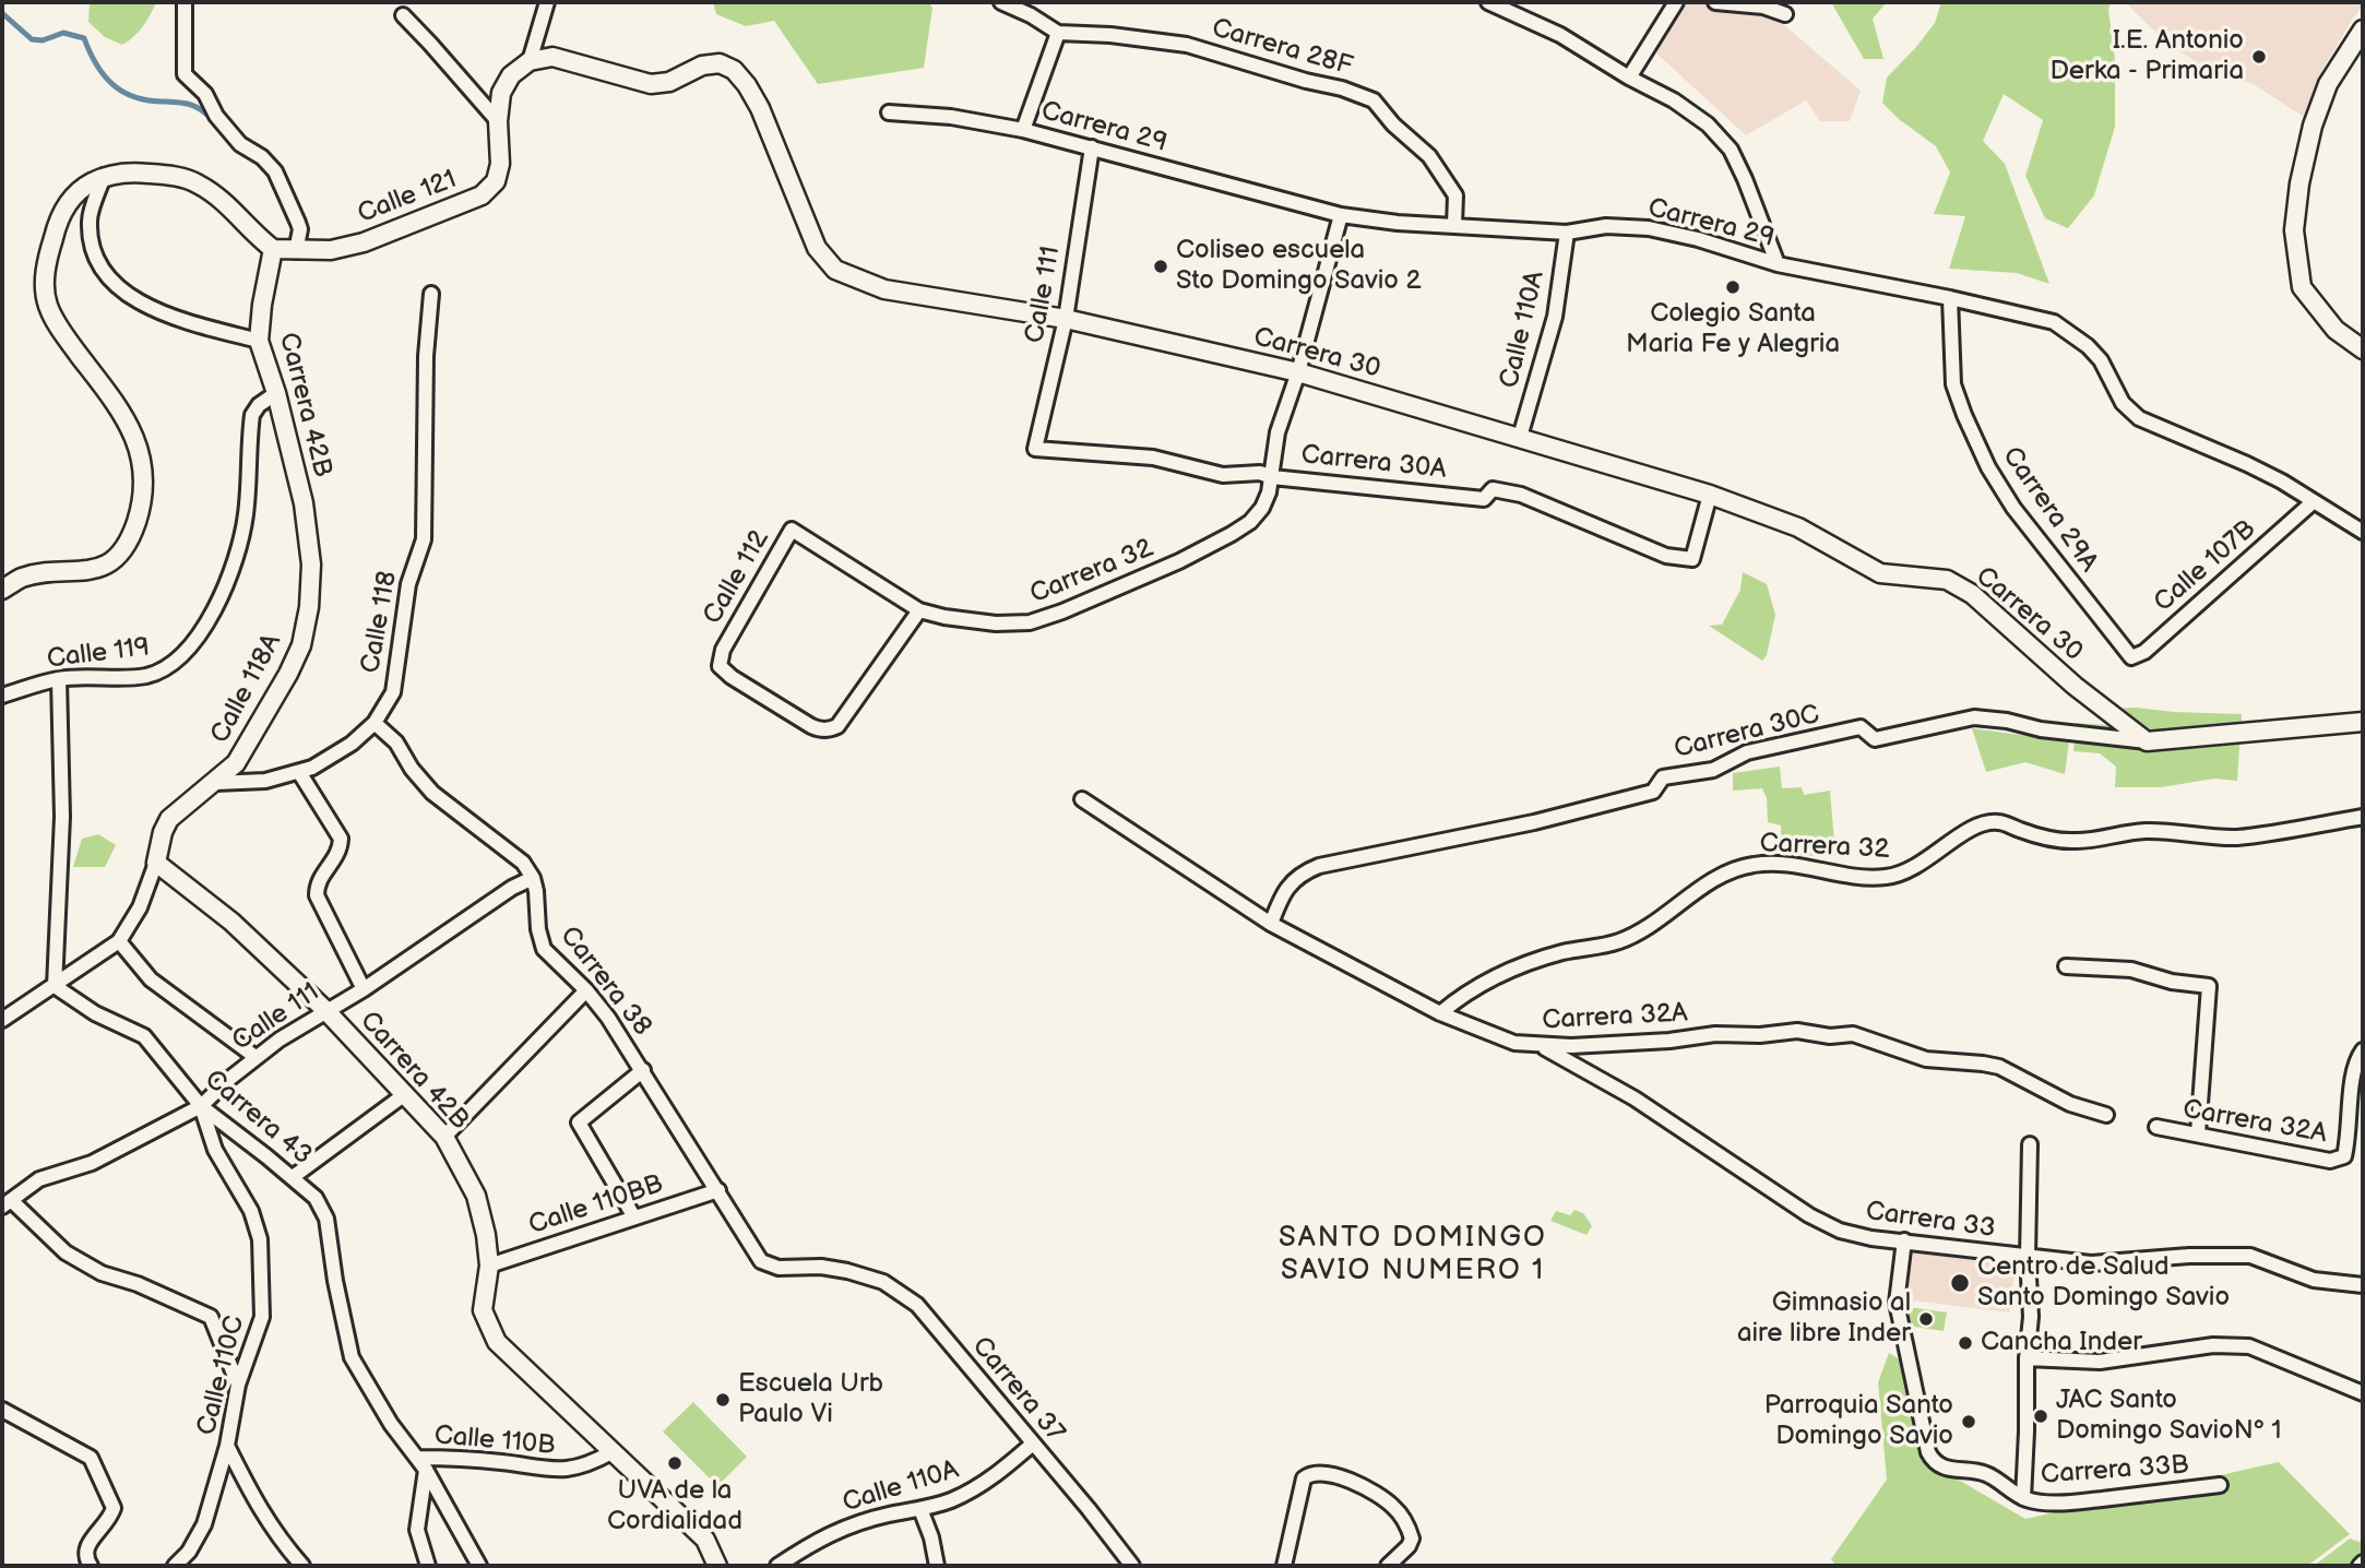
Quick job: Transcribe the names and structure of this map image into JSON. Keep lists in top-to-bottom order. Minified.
{"streets":{"street":["Carrera 28F","Carrera 29","Calle 121","Calle 111","Calle 110A","Carrera 30","Carrera 42B","Carrera 30A","Carrera 29A","Calle 107B","Carrera 32","Calle 112","Calle 118","Calle 119","Calle 118A","Carrera 30C","Carrera 38","Carrera 32A","Carrera 43","Calle 110BB","Carrera 33","Calle 110C","Carrera 37","Calle 110B","Carrera 33B"]},"crossings":[["Carrera 28F","Carrera 29"],["Carrera 29","Calle 111"],["Carrera 29","Calle 110A"],["Carrera 29","Carrera 29A"],["Carrera 29","Calle 107B"],["Calle 121","Carrera 30"],["Calle 121","Carrera 42B"],["Calle 111","Carrera 30"],["Calle 111","Carrera 42B"],["Calle 111","Carrera 30A"],["Calle 111","Carrera 38"],["Calle 111","Carrera 43"],["Calle 111","Calle 110C"],["Calle 110A","Carrera 30"],["Calle 110A","Carrera 37"],["Carrera 30","Carrera 30A"],["Carrera 30","Carrera 30C"],["Carrera 42B","Calle 119"],["Carrera 42B","Calle 118A"],["Carrera 42B","Calle 110BB"],["Carrera 42B","Calle 110B"],["Carrera 30A","Carrera 32"],["Carrera 29A","Calle 107B"],["Carrera 32","Calle 112"],["Carrera 32","Carrera 32A"],["Calle 118","Calle 118A"],["Carrera 30C","Carrera 32A"],["Carrera 38","Calle 110BB"],["Carrera 38","Carrera 37"],["Carrera 32A","Carrera 33"],["Carrera 43","Calle 110C"],["Carrera 43","Calle 110B"],["Carrera 33","Carrera 33B"]],"districts":["SANTO DOMINGO SAVIO NUMERO 1"],"places":["I.E. Antonio Derka - Primaria","Coliseo escuela Sto Domingo Savio 2","Colegio Santa Maria Fe y Alegria","Centro de Salud Santo Domingo Savio","Gimnasio al aire libre Inder","Cancha Inder","Escuela Urb Paulo Vi","JAC Santo Domingo SavioNº 1","Parroquia Santo Domingo Savio","UVA de la Cordialidad"]}
